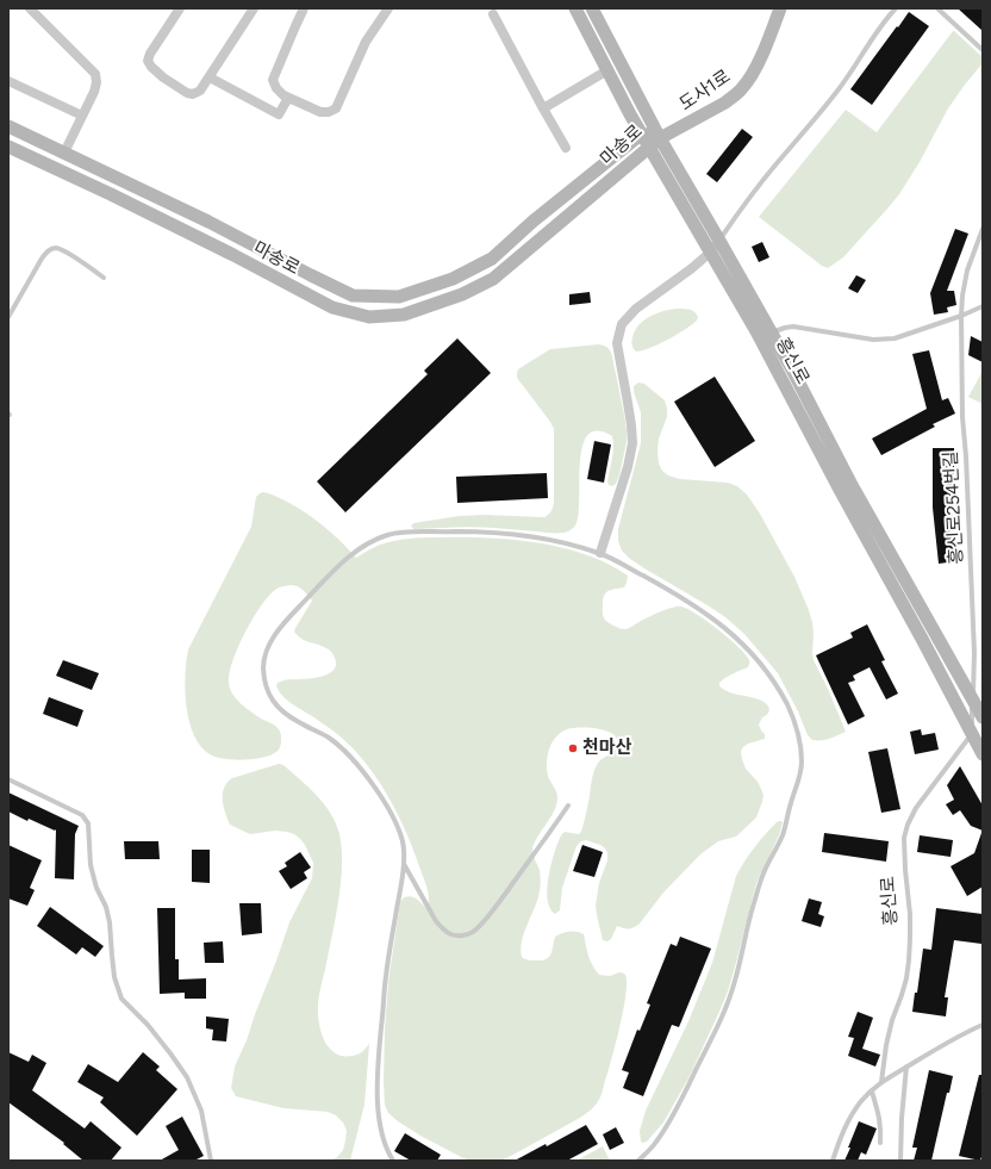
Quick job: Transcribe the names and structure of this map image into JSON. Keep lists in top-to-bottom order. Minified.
{"streets":{"street":["도사1로","마송로","흥신로"],"lane":["흥신로254번길"]},"crossings":[["도사1로","마송로"],["도사1로","흥신로"],["마송로","흥신로"],["흥신로","흥신로254번길"]],"places":["천마산"]}
